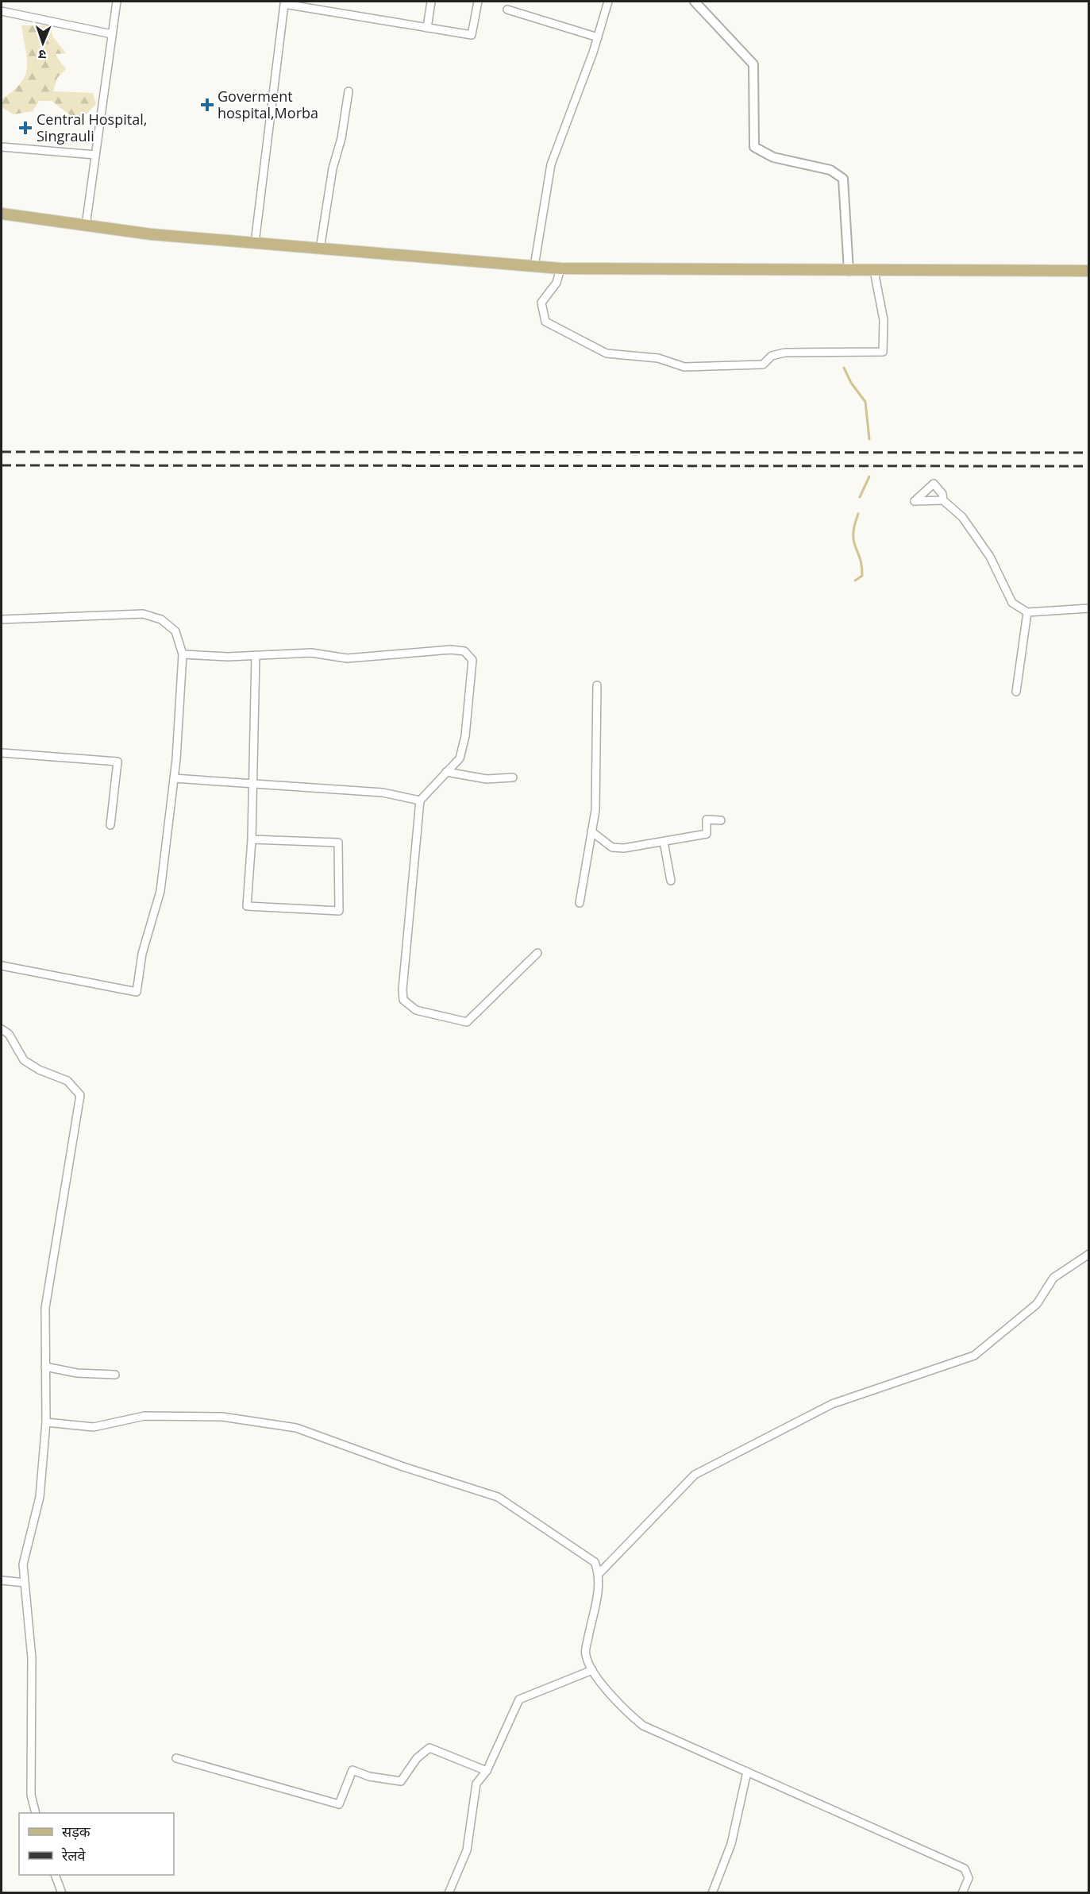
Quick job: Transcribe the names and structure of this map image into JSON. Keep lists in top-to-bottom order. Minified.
{"places":{"health":["Goverment hospital,Morba","Central Hospital, Singrauli"]},"legend":["सड़क","रेलवे"],"north":"bottom"}
